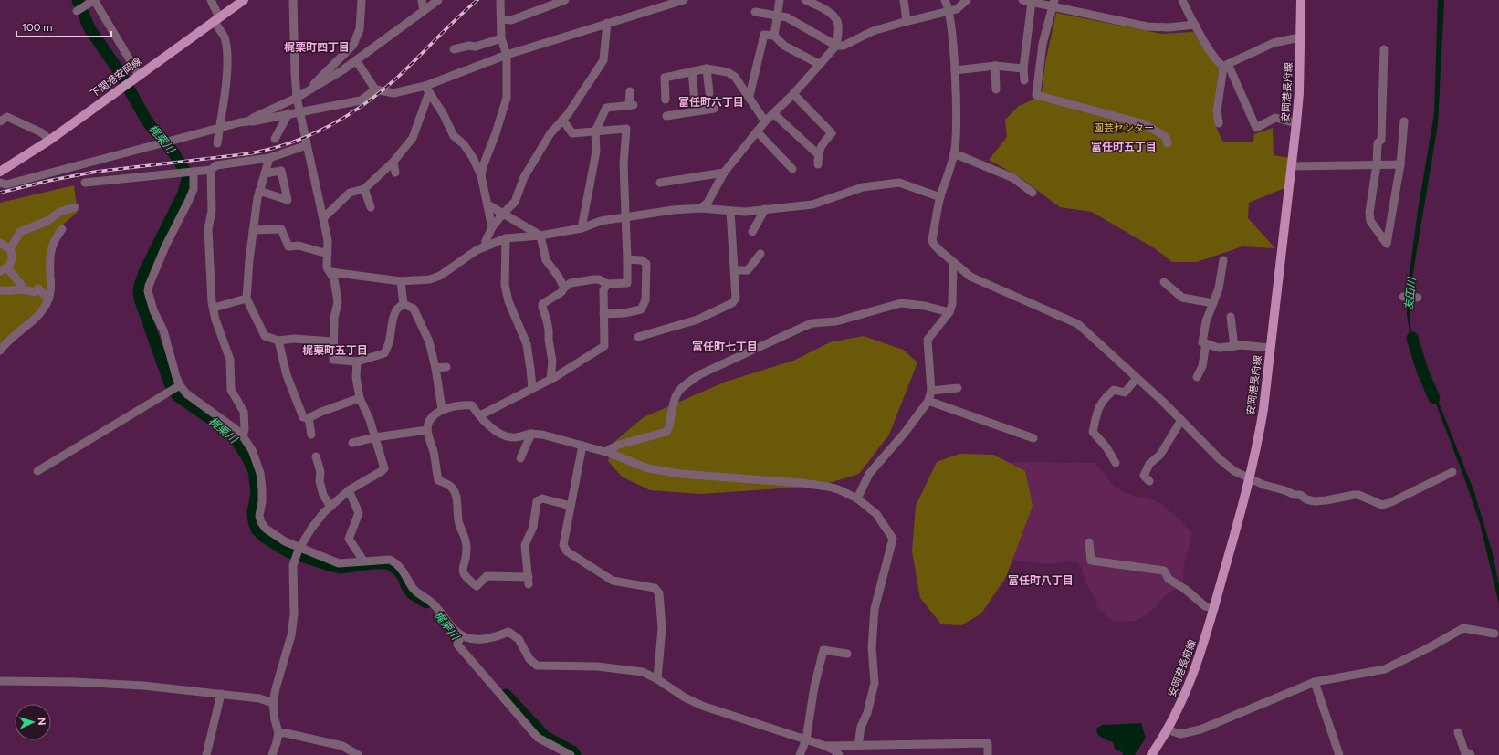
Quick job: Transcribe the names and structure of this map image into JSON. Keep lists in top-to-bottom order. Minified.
{"streets":{"main road":["下関港安岡線","安岡港長府線"]},"districts":["梶栗町四丁目","富任町六丁目","富任町五丁目","富任町七丁目","梶栗町五丁目","富任町八丁目"],"water":["梶栗川","友田川"],"parks":["園芸センター"],"scale_bar":"100 m","north":"right"}
